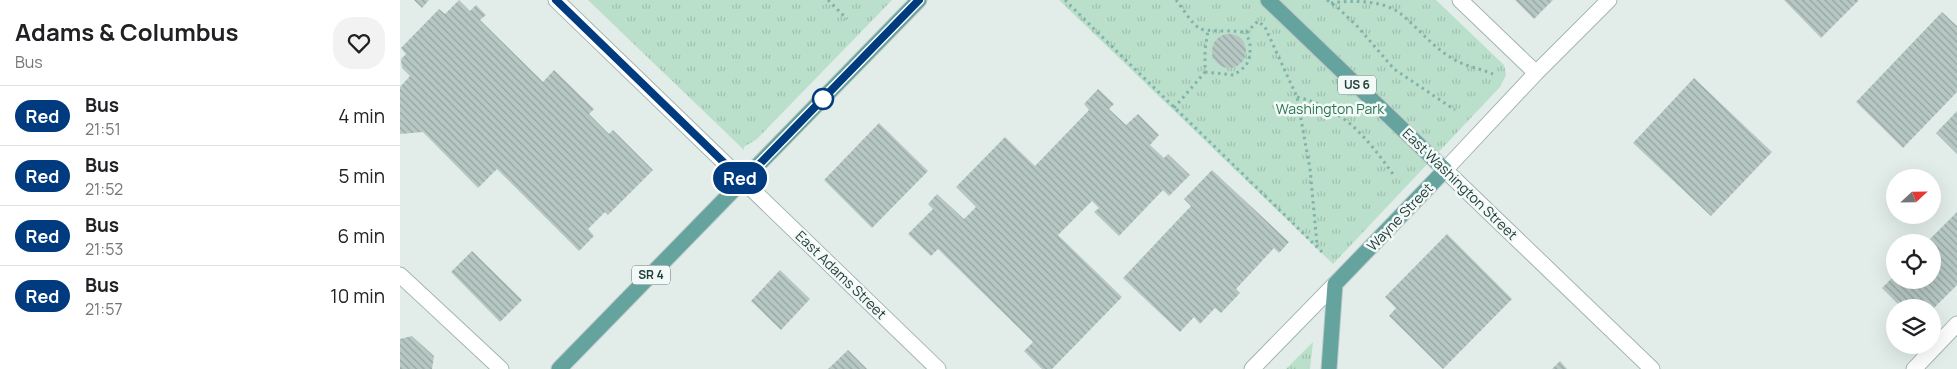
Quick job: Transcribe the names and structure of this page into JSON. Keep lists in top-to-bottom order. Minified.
{"streets":{"main road":["US 6","East Washington Street","Wayne Street","SR 4"],"street":["East Adams Street"]},"crossings":[["East Washington Street","Wayne Street"],["SR 4","East Adams Street"]],"parks":["Washington Park"],"lines":["bus line Red"],"north":"right","page":{"heading":["Adams & Columbus","Bus"],"on_map":"Red","list":[{"mark":"Red","name":"Bus","note":"21:51","value":"4 min"},{"mark":"Red","name":"Bus","note":"21:52","value":"5 min"},{"mark":"Red","name":"Bus","note":"21:53","value":"6 min"},{"mark":"Red","name":"Bus","note":"21:57","value":"10 min"}]}}
